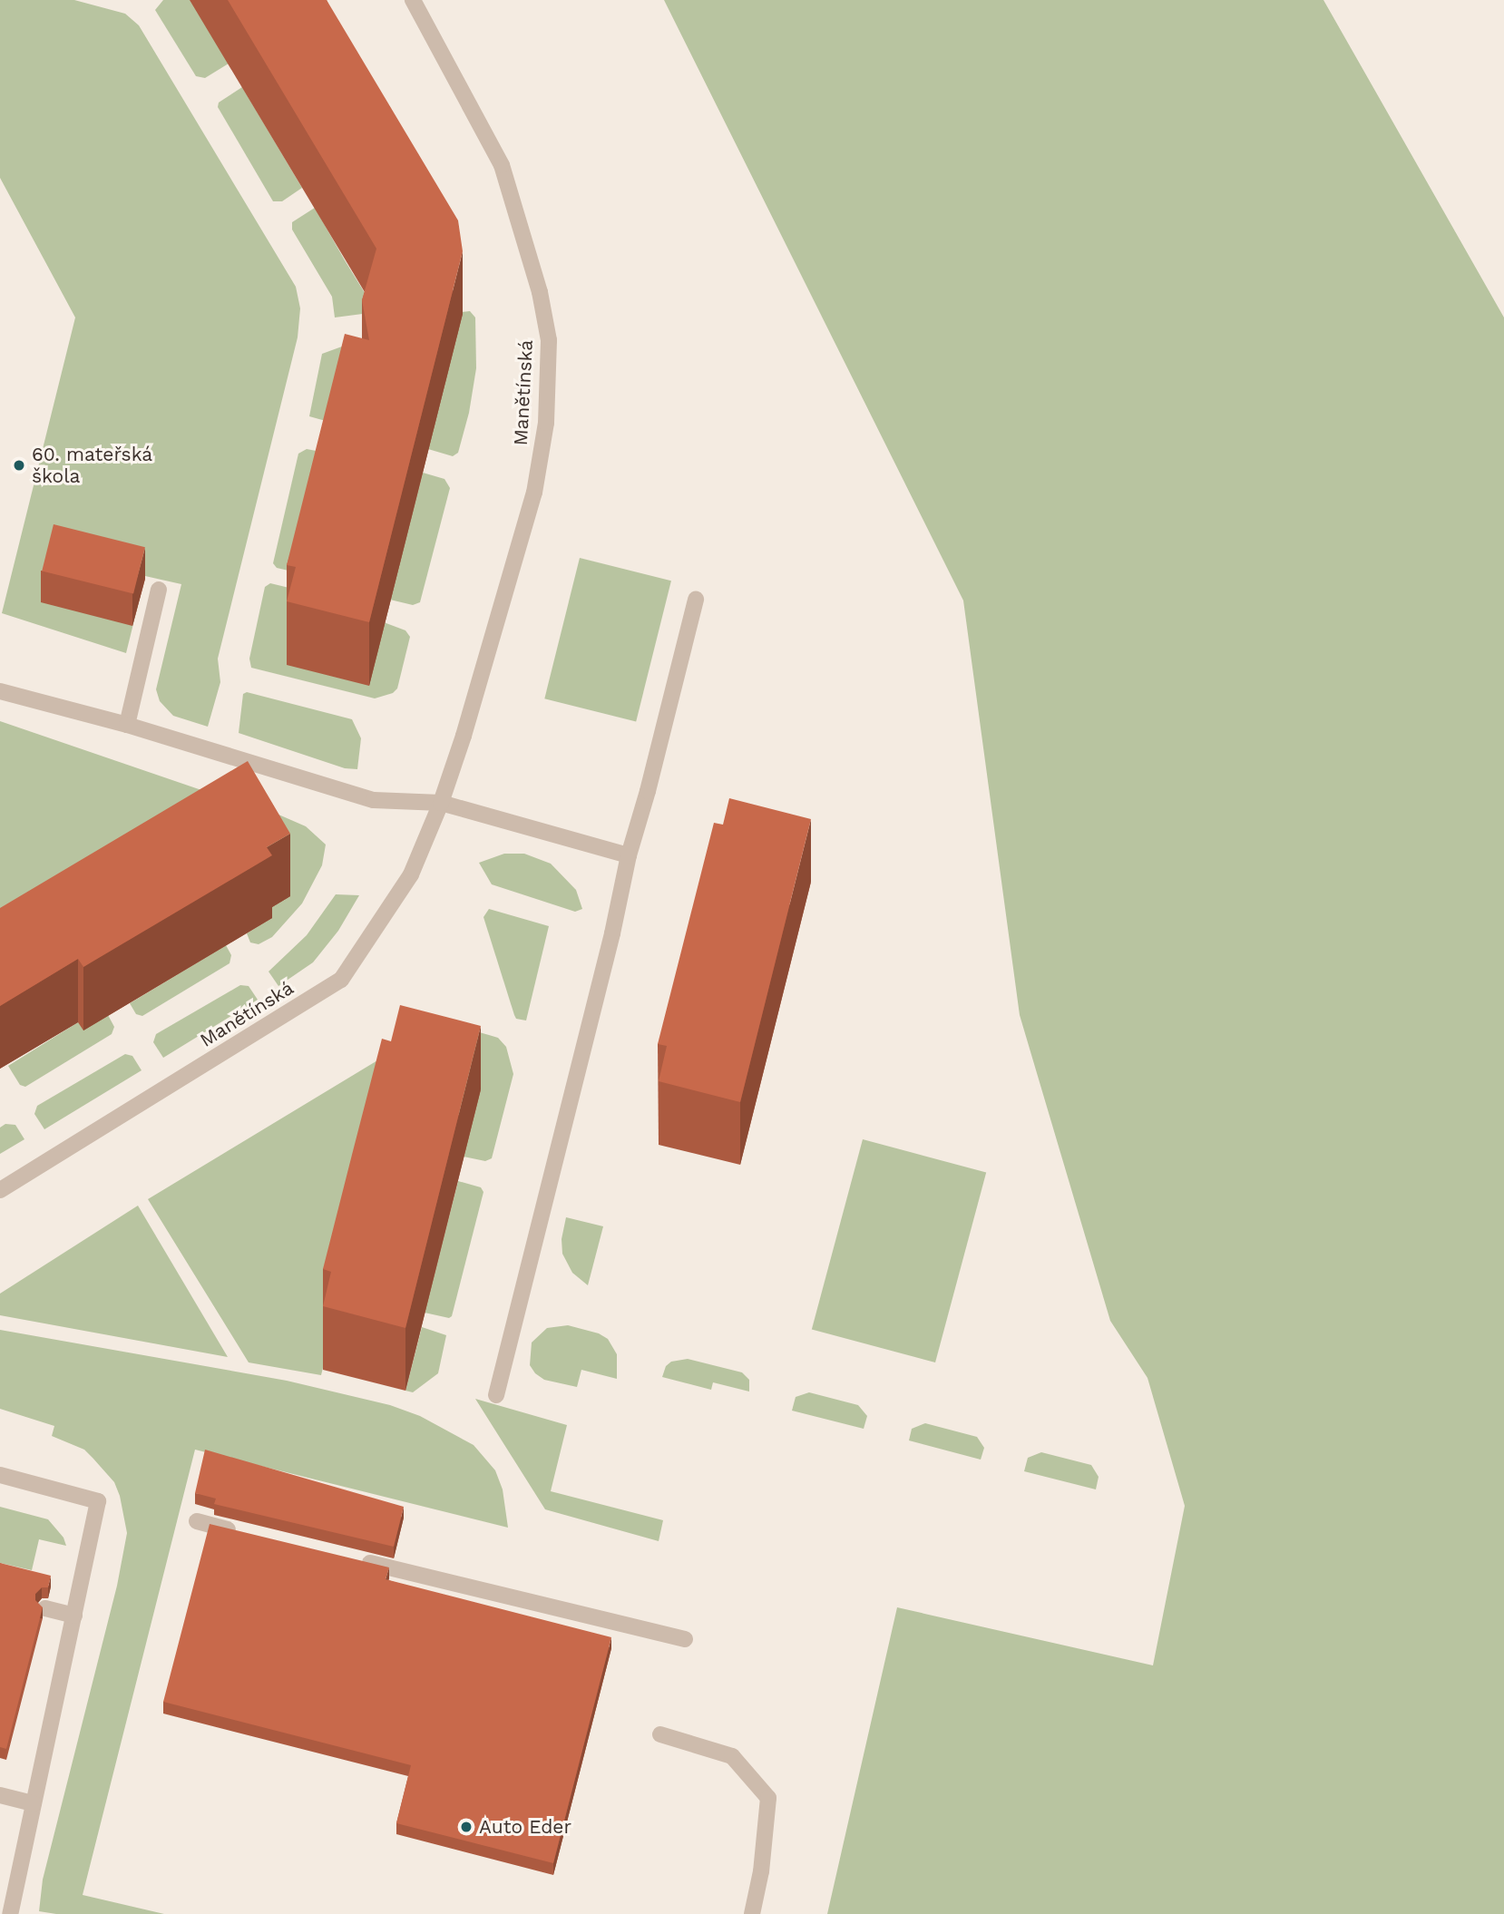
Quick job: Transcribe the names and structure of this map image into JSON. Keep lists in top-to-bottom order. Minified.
{"streets":{"street":["Manětínská"]},"places":["60. mateřská škola","Auto Eder"]}
